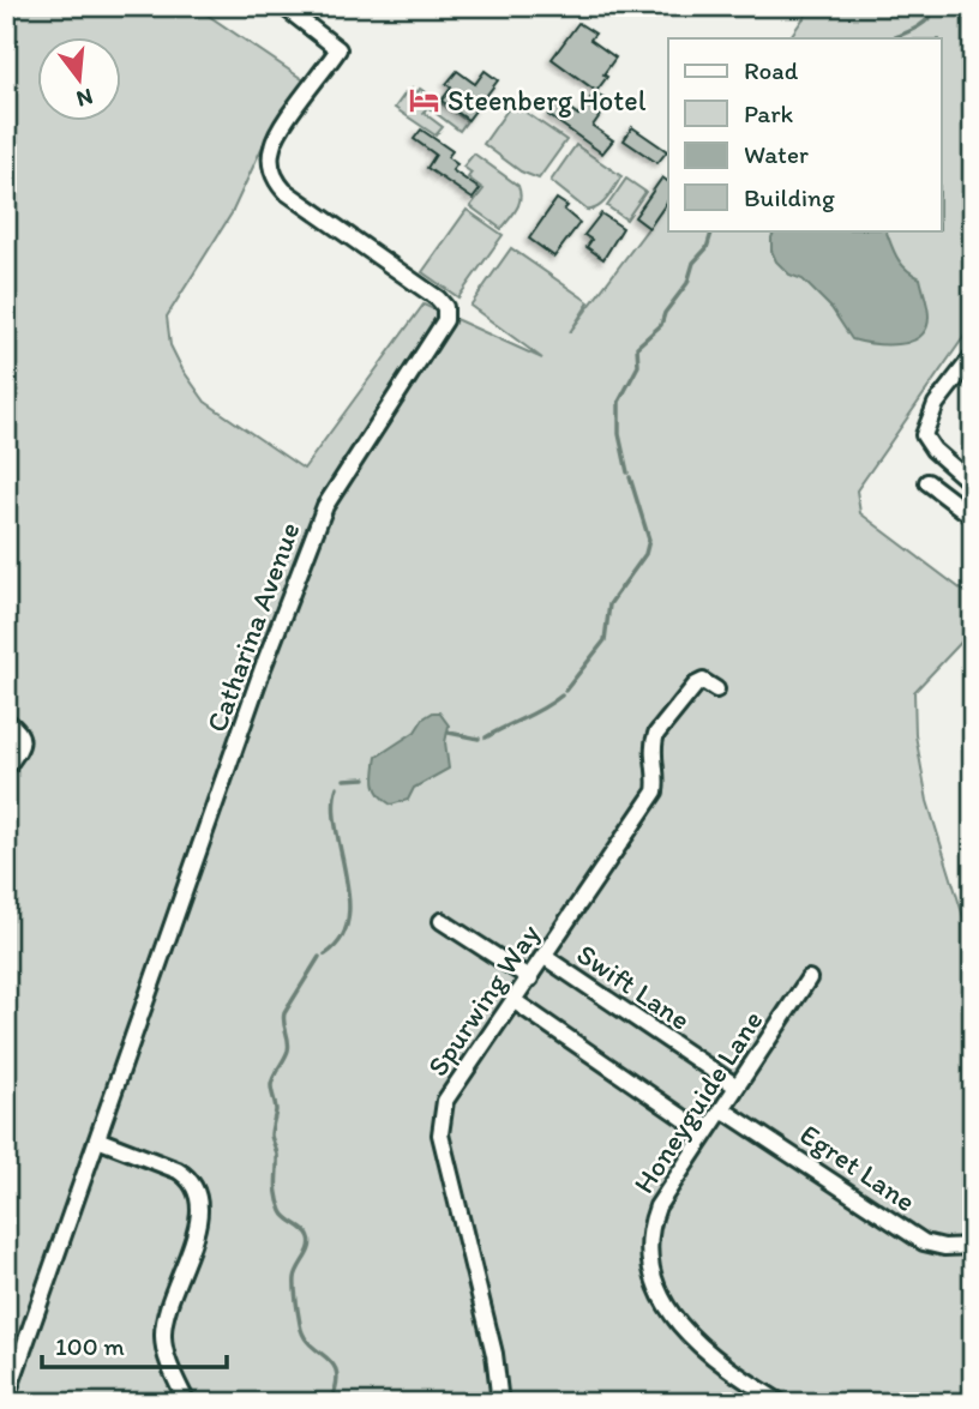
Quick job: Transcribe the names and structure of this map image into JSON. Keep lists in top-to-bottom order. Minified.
{"streets":{"street":["Catharina Avenue","Swift Lane","Spurwing Way","Honeyguide Lane","Egret Lane"]},"crossings":[["Swift Lane","Spurwing Way"],["Swift Lane","Honeyguide Lane"],["Honeyguide Lane","Egret Lane"]],"places":{"hotel":["Steenberg Hotel"]},"legend":["Road","Park","Water","Building"],"scale_bar":"100 m","north":"bottom"}
